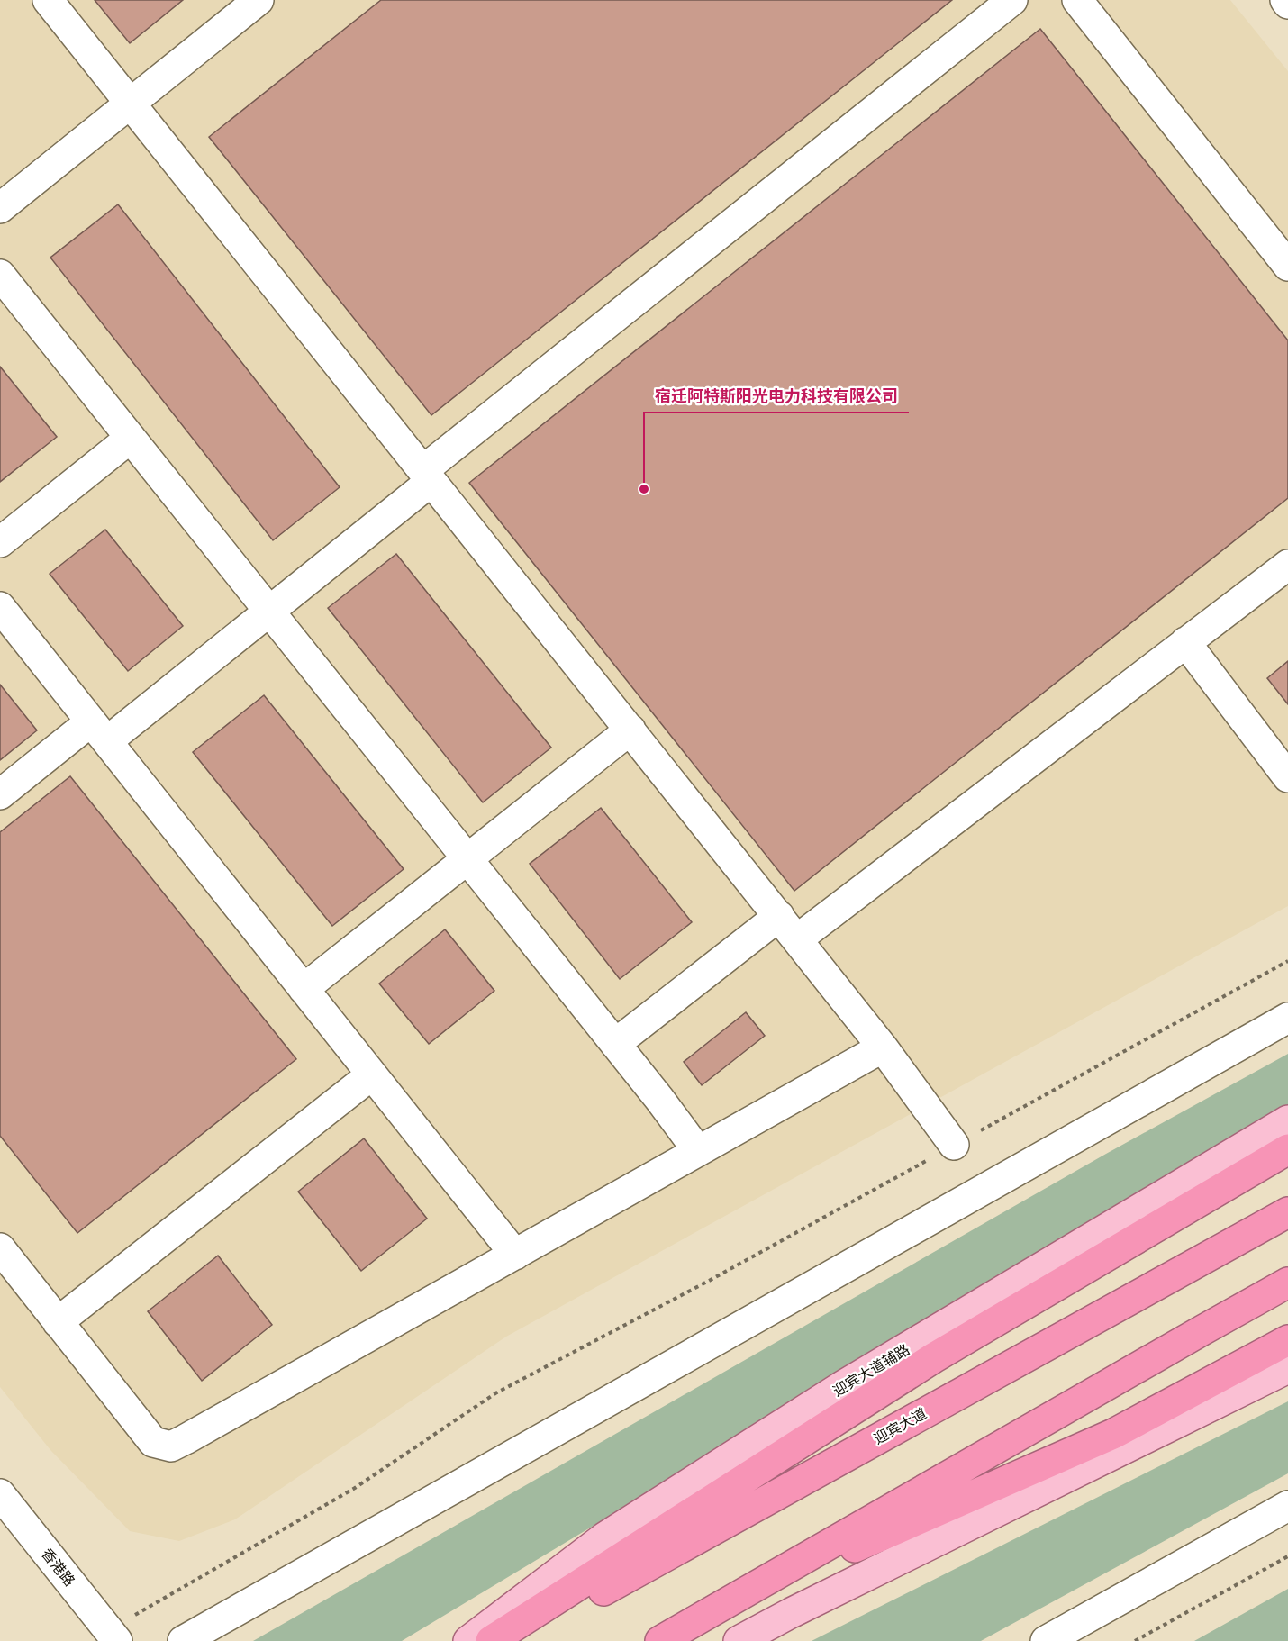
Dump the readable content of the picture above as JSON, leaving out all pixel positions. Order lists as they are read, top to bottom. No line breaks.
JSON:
{"streets":{"highway":["迎宾大道"],"main road":["迎宾大道辅路"],"street":["香港路"]},"places":["宿迁阿特斯阳光电力科技有限公司"]}
